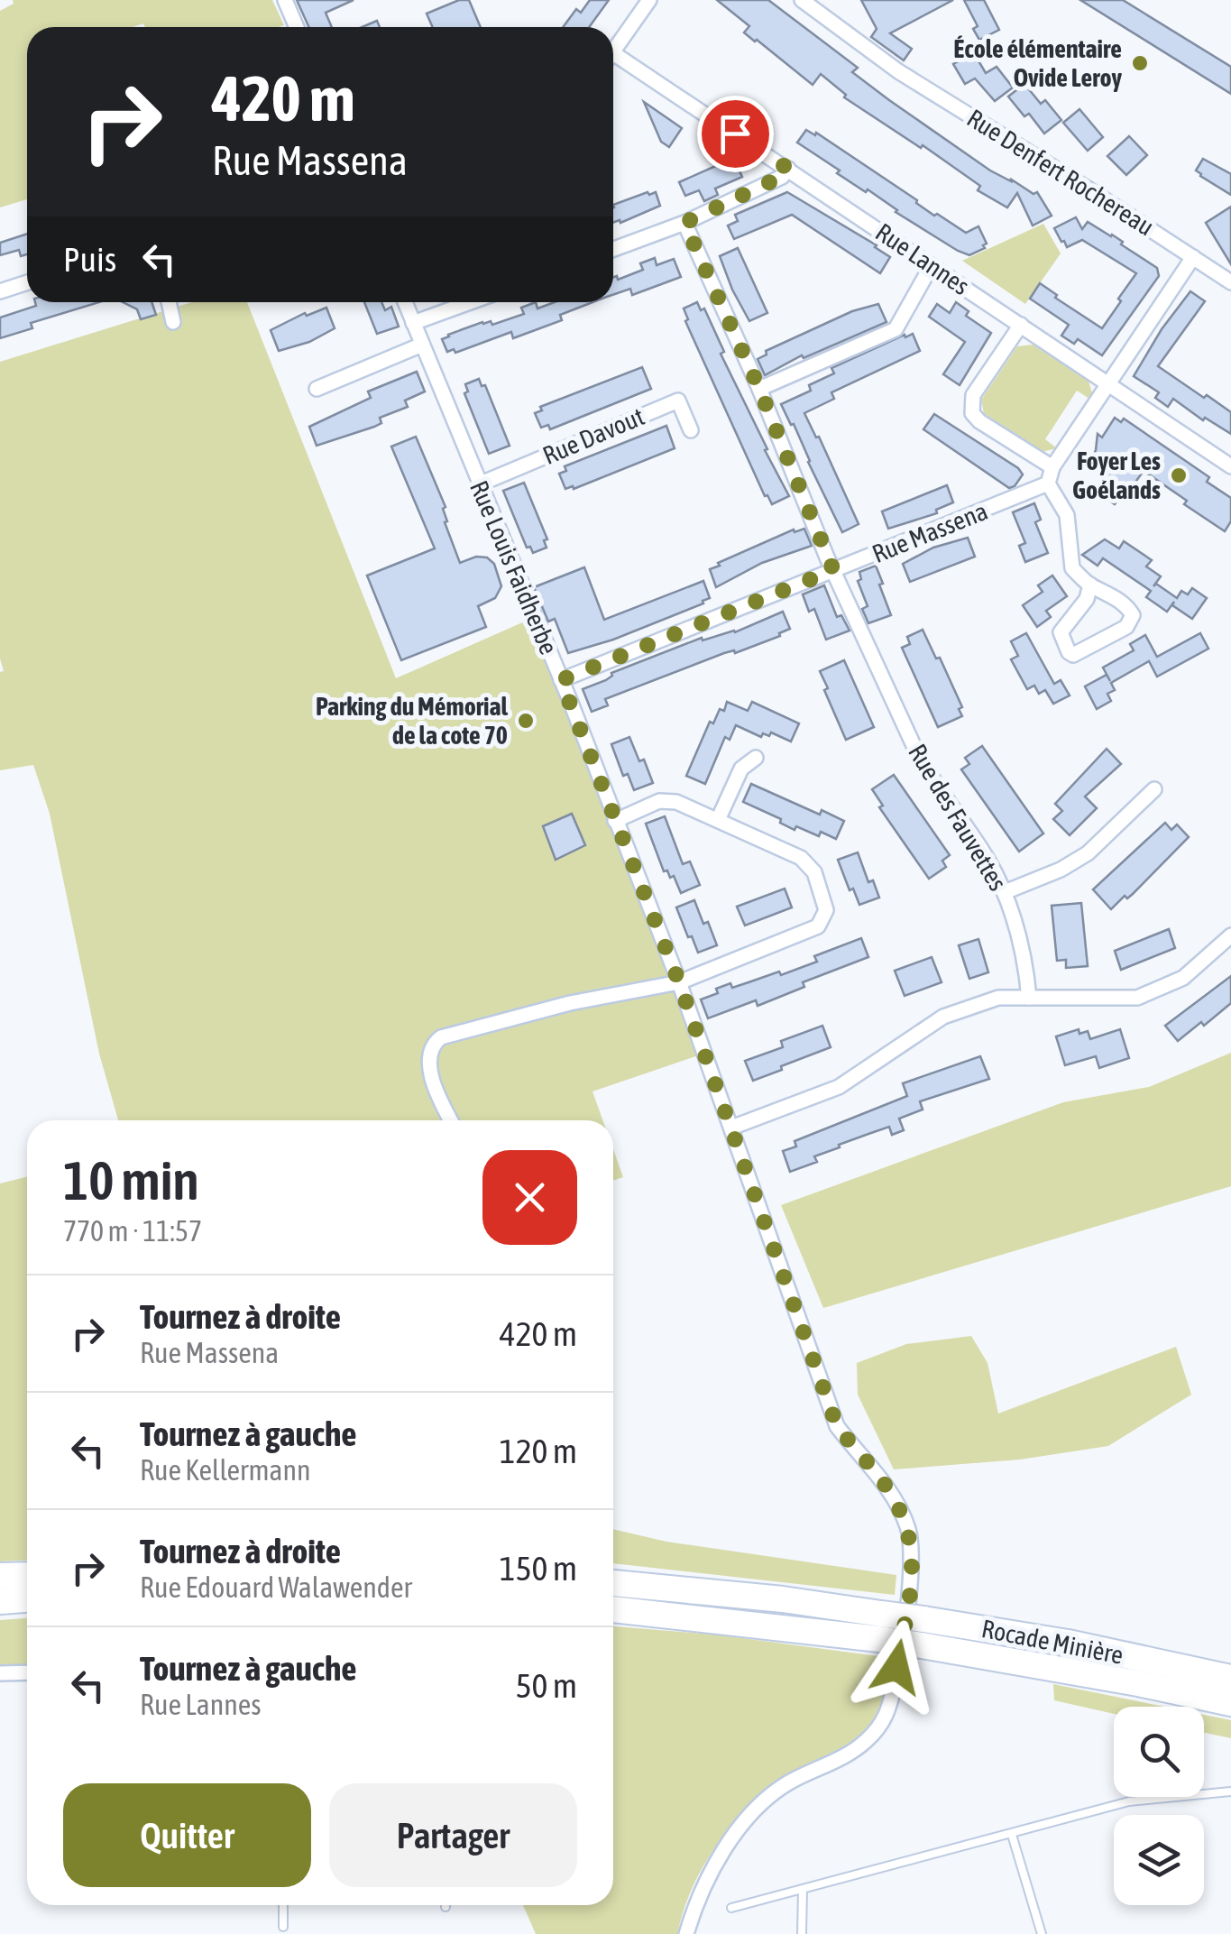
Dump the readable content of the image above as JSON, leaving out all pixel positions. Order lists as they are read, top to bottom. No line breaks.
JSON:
{"streets":{"highway":["Rocade Minière"],"street":["Rue Denfert Rochereau","Rue Lannes","Rue Davout","Rue Massena","Rue Louis Faidherbe","Rue des Fauvettes"]},"crossings":[["Rue Davout","Rue Louis Faidherbe"],["Rue Massena","Rue Louis Faidherbe"],["Rue Massena","Rue des Fauvettes"]],"places":["École élémentaire Ovide Leroy","Foyer Les Goélands","Parking du Mémorial de la cote 70"],"page":{"turn":["420 m","Rue Massena"],"then":"Puis","heading":["10 min","770 m · 11:57"],"list":[{"name":"Tournez à droite","note":"Rue Massena","value":"420 m"},{"name":"Tournez à gauche","note":"Rue Kellermann","value":"120 m"},{"name":"Tournez à droite","note":"Rue Edouard Walawender","value":"150 m"},{"name":"Tournez à gauche","note":"Rue Lannes","value":"50 m"}],"buttons":["Quitter","Partager"]}}
